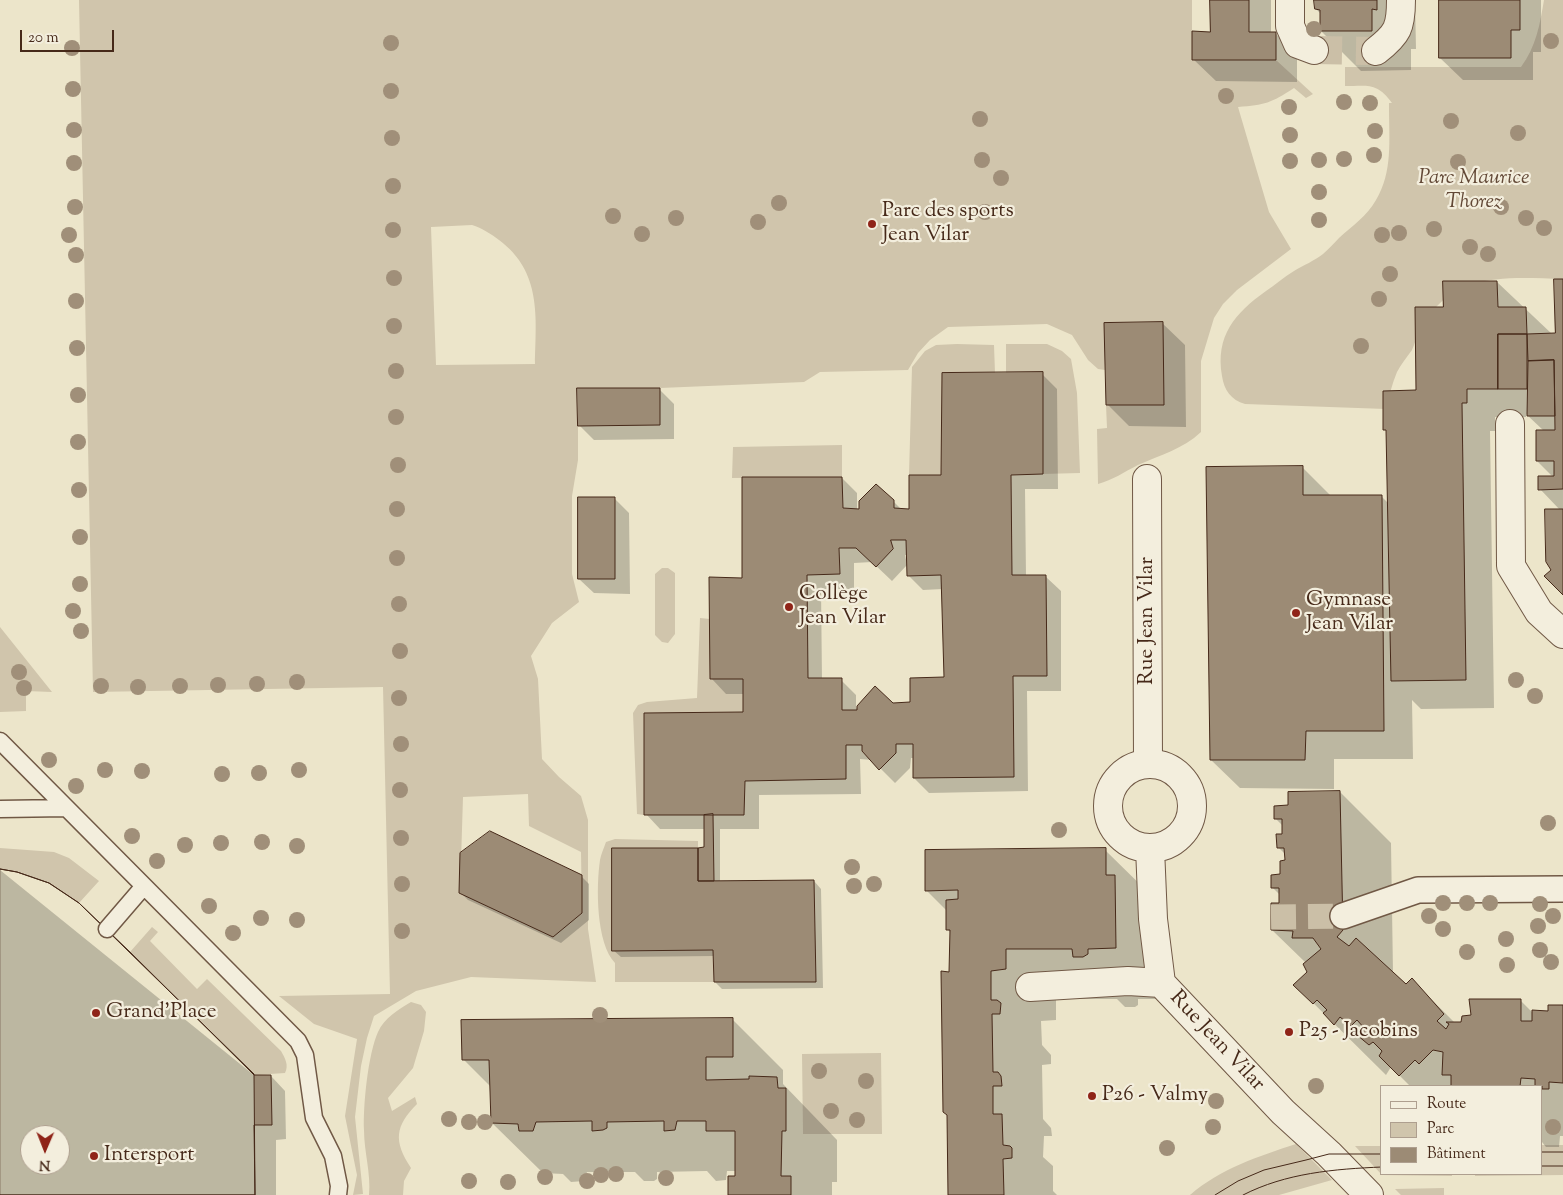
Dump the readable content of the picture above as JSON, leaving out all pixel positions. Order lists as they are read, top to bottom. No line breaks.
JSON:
{"streets":{"street":["Rue Jean Vilar"]},"parks":["Parc Maurice Thorez"],"places":["Parc des sports Jean Vilar","Collège Jean Vilar","Gymnase Jean Vilar","Grand'Place","P25 - Jacobins","P26 - Valmy","Intersport"],"legend":["Route","Parc","Bâtiment"],"scale_bar":"20 m","north":"bottom"}
